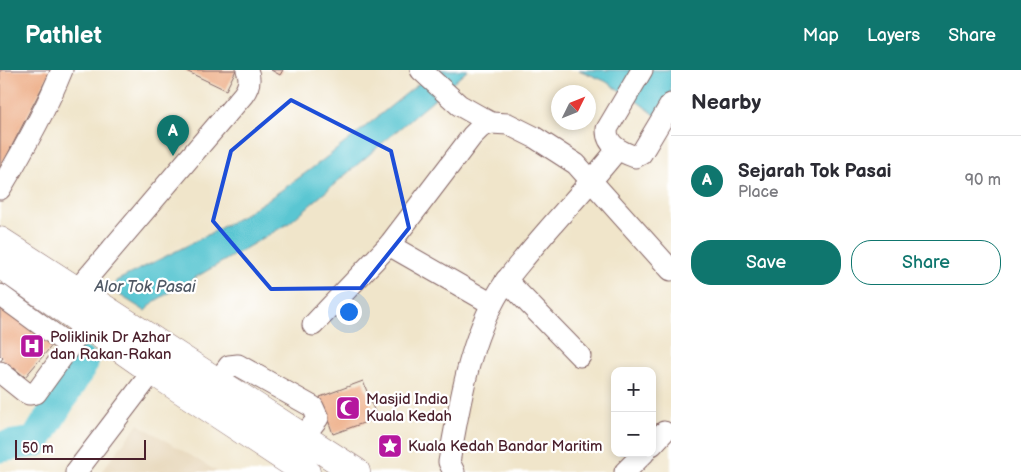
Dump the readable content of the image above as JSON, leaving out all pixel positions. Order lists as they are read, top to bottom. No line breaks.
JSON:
{"water":["Alor Tok Pasai"],"places":{"hospital":["Poliklinik Dr Azhar dan Rakan-Rakan"],"mosque":["Masjid India Kuala Kedah"],"place":["Kuala Kedah Bandar Maritim"]},"scale_bar":"50 m","north":"top right","page":{"header":"Pathlet","nav":["Map","Layers","Share"],"heading":"Nearby","pins":"A","list":[{"mark":"A","name":"Sejarah Tok Pasai","note":"Place","value":"90 m"}],"buttons":["Save","Share"],"map_buttons":["+","−"],"scale":"50 m"}}
